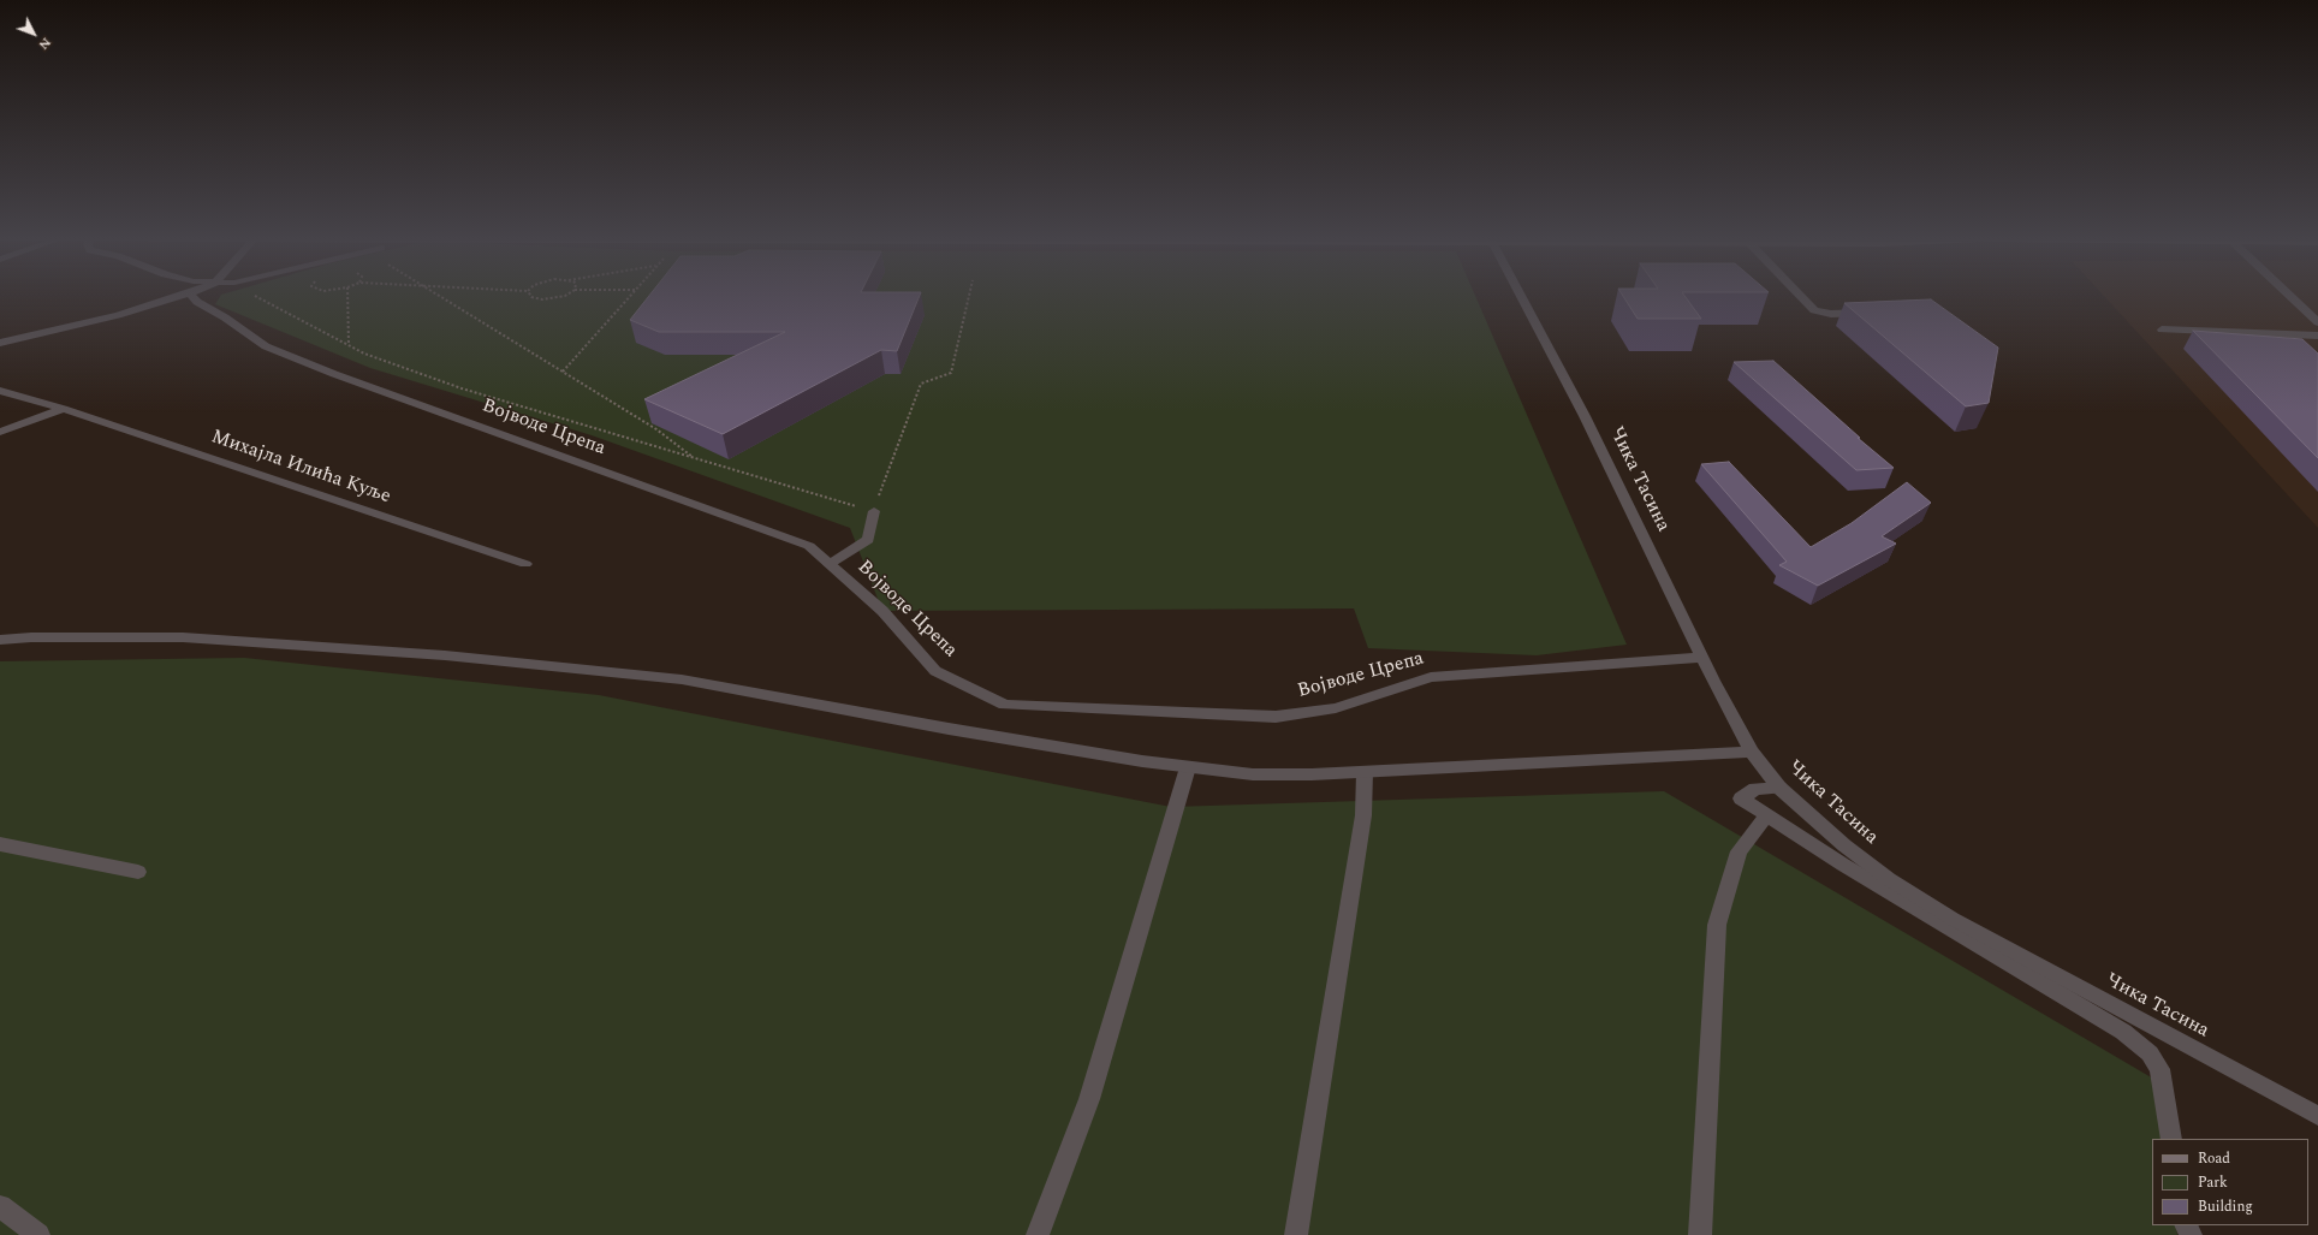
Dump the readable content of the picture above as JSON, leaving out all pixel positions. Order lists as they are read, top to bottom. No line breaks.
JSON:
{"streets":{"street":["Војводе Црепа","Михајла Илића Куље","Чика Тасина"]},"crossings":[["Војводе Црепа","Чика Тасина"]],"legend":["Road","Park","Building"],"north":"bottom right"}
